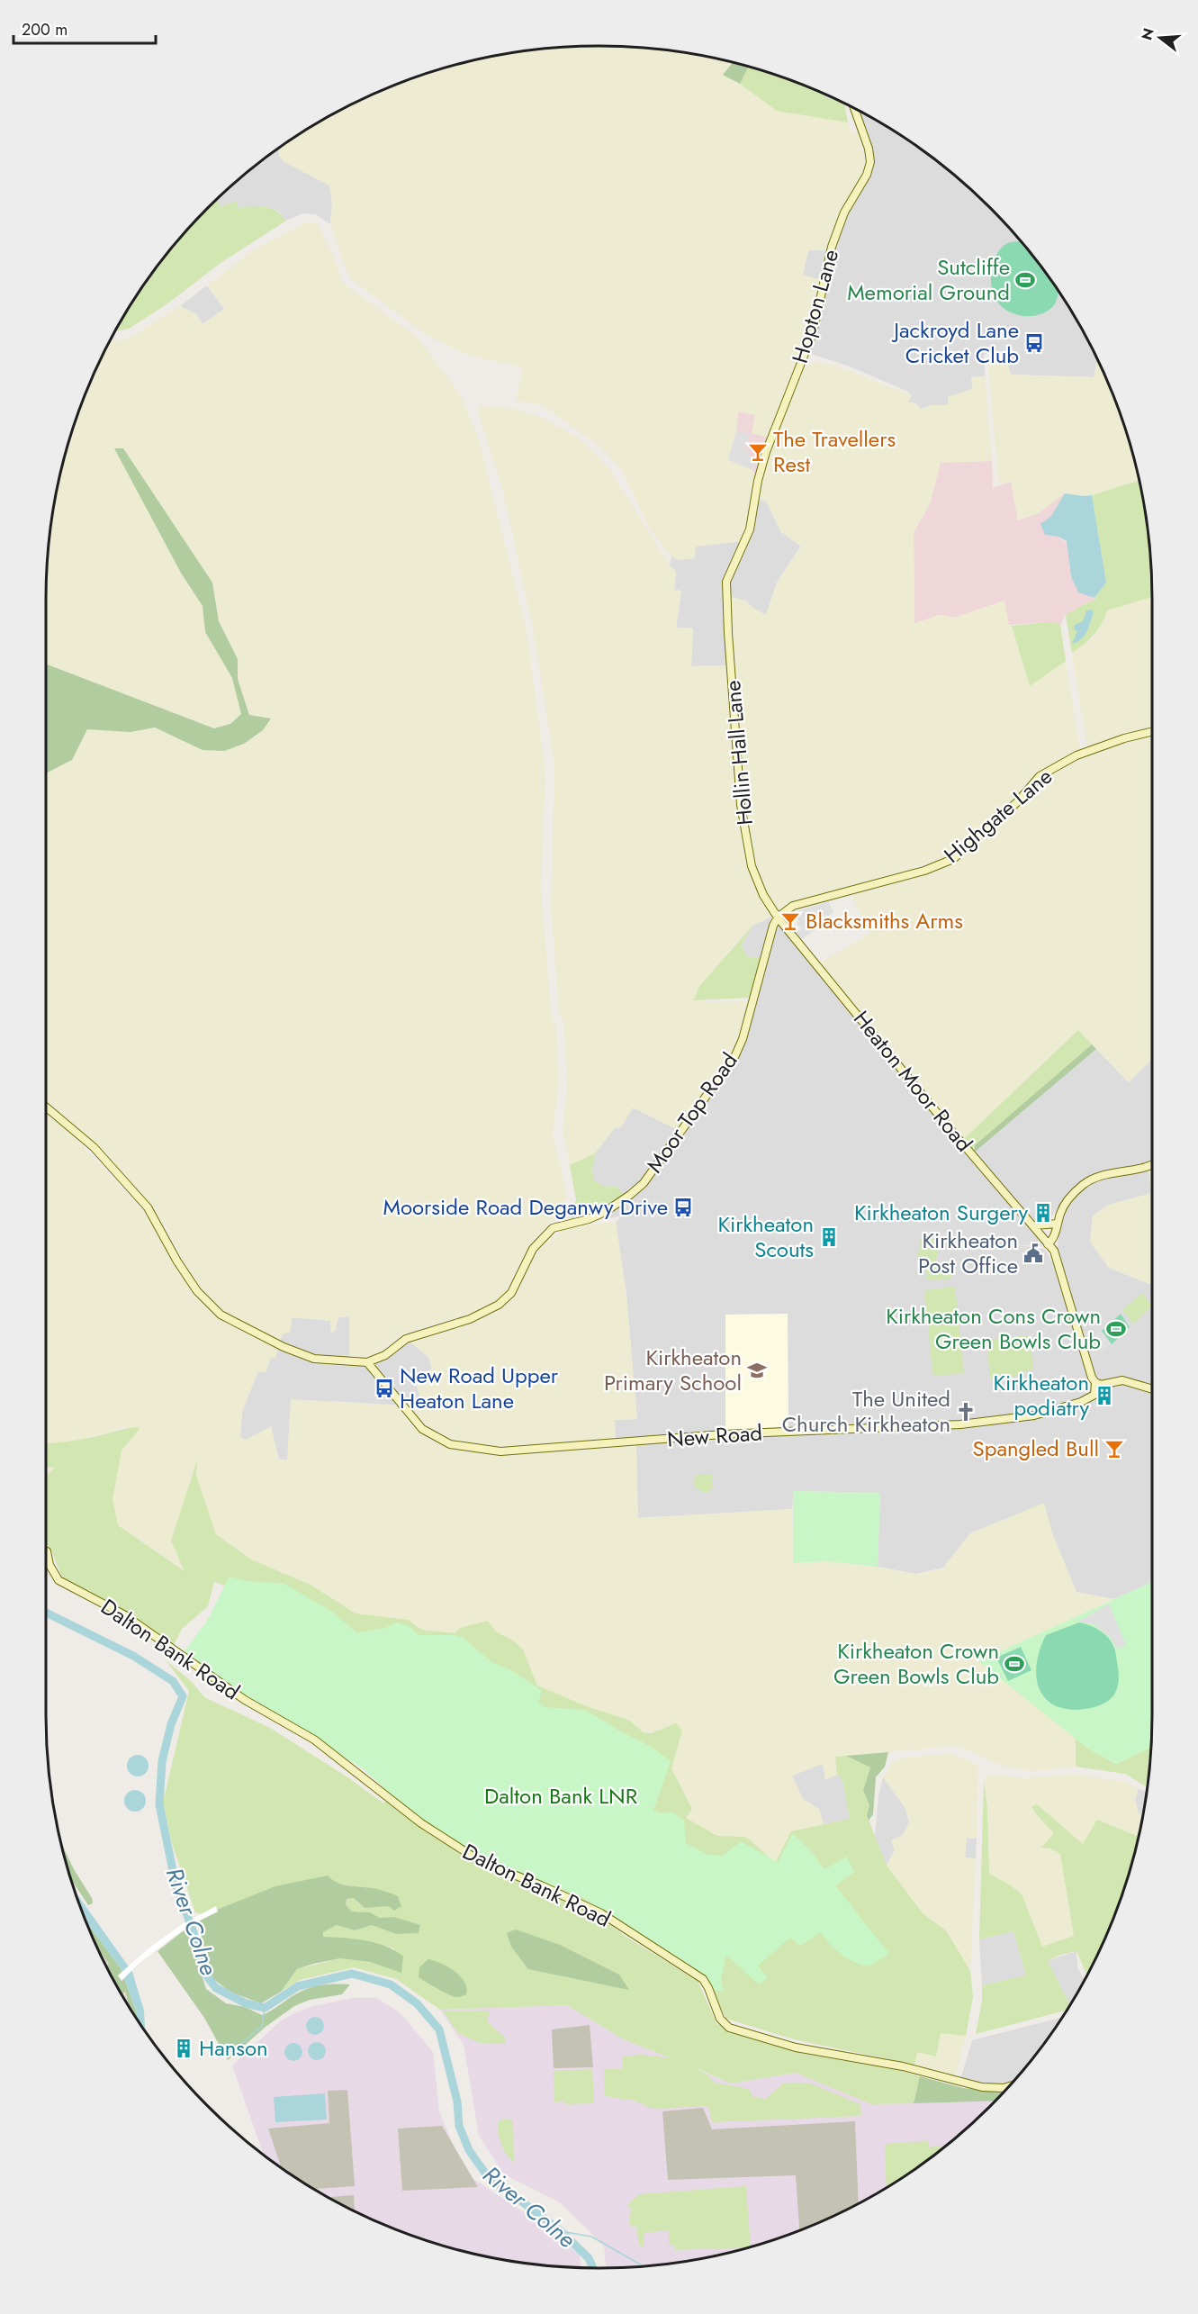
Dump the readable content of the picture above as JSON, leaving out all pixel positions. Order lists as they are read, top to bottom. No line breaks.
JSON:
{"streets":{"street":["Hopton Lane","Hollin Hall Lane","Highgate Lane","Heaton Moor Road","Moor Top Road","New Road","Dalton Bank Road"]},"crossings":[["Hopton Lane","Hollin Hall Lane"],["Hollin Hall Lane","Highgate Lane"],["Hollin Hall Lane","Heaton Moor Road"],["Hollin Hall Lane","Moor Top Road"],["Highgate Lane","Heaton Moor Road"],["Highgate Lane","Moor Top Road"],["Heaton Moor Road","Moor Top Road"],["Heaton Moor Road","New Road"],["Moor Top Road","New Road"]],"water":["River Colne"],"parks":["Dalton Bank LNR"],"places":{"sports":["Sutcliffe Memorial Ground","Kirkheaton Cons Crown Green Bowls Club","Kirkheaton Crown Green Bowls Club"],"bus stop":["Jackroyd Lane Cricket Club","Moorside Road Deganwy Drive","New Road Upper Heaton Lane"],"bar":["The Travellers Rest","Blacksmiths Arms","Spangled Bull"],"building":["Kirkheaton Surgery","Kirkheaton Scouts","Kirkheaton podiatry","Hanson"],"public building":["Kirkheaton Post Office"],"school or university":["Kirkheaton Primary School"],"church":["The United Church Kirkheaton"]},"scale_bar":"200 m","north":"left"}
